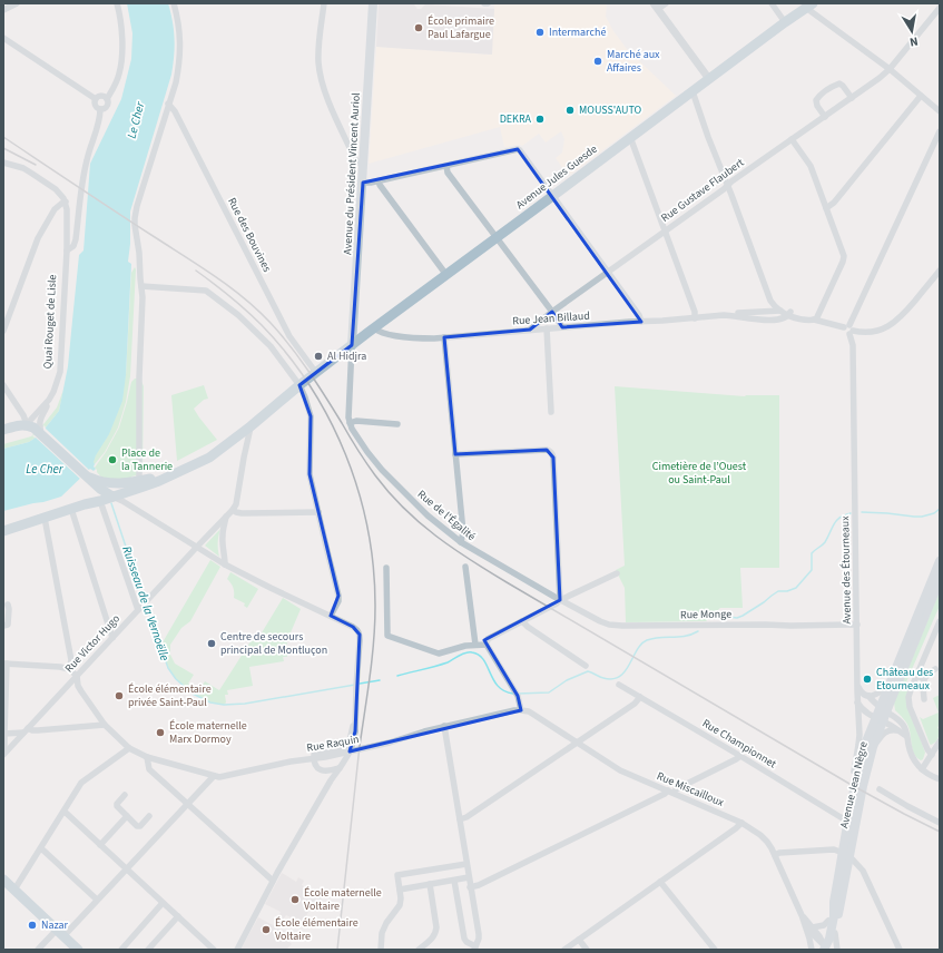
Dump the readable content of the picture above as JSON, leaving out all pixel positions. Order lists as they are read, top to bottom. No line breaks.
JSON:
{"streets":{"main road":["Avenue du Président Vincent Auriol","Avenue Jules Guesde","Avenue Jean Nègre"],"street":["Rue Gustave Flaubert","Rue des Bouvines","Rue Jean Billaud","Quai Rouget de Lisle","Rue de l'Égalité","Avenue des Étourneaux","Rue Monge","Rue Victor Hugo","Rue Raquin","Rue Championnet","Rue Miscailloux"]},"crossings":[["Avenue du Président Vincent Auriol","Avenue Jules Guesde"],["Avenue Jules Guesde","Rue des Bouvines"],["Avenue Jules Guesde","Rue Jean Billaud"],["Rue Gustave Flaubert","Rue Jean Billaud"],["Rue de l'Égalité","Rue Monge"],["Avenue des Étourneaux","Rue Monge"],["Avenue des Étourneaux","Avenue Jean Nègre"],["Rue Victor Hugo","Rue Raquin"],["Rue Raquin","Rue Miscailloux"],["Rue Championnet","Avenue Jean Nègre"]],"water":["Le Cher","Ruisseau de la Vernoëlle"],"parks":["Cimetière de l’Ouest ou Saint-Paul"],"places":["École primaire Paul Lafargue","Intermarché","Marché aux Affaires","MOUSS'AUTO","DEKRA","Al Hidjra","Place de la Tannerie","Centre de secours principal de Montluçon","Château des Etourneaux","École élémentaire privée Saint-Paul","École maternelle Marx Dormoy","École maternelle Voltaire","Nazar","École élémentaire Voltaire"],"north":"bottom"}
